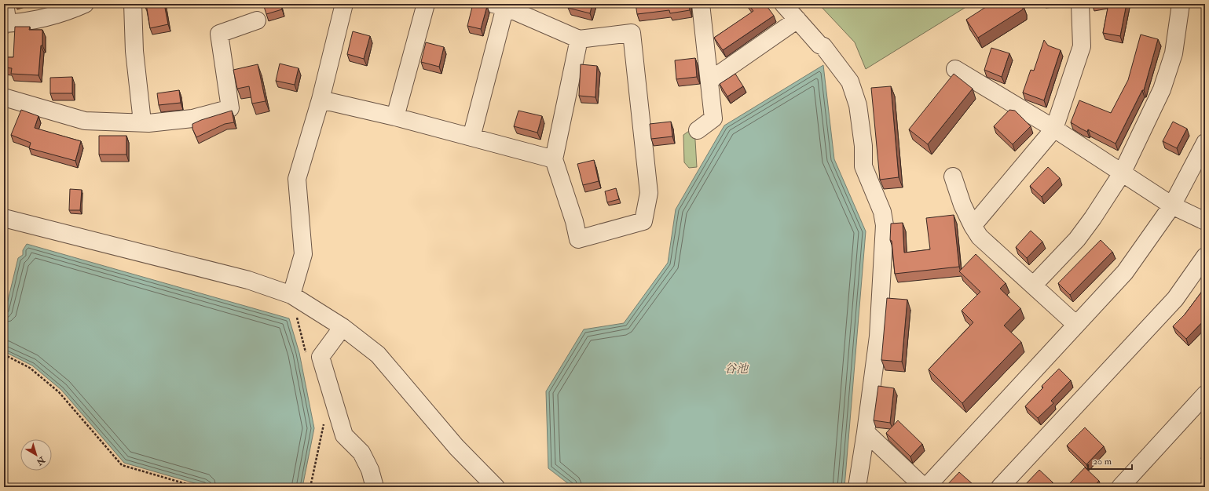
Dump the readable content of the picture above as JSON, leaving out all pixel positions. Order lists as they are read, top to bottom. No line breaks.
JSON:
{"water":["谷池"],"scale_bar":"20 m","north":"bottom right"}
